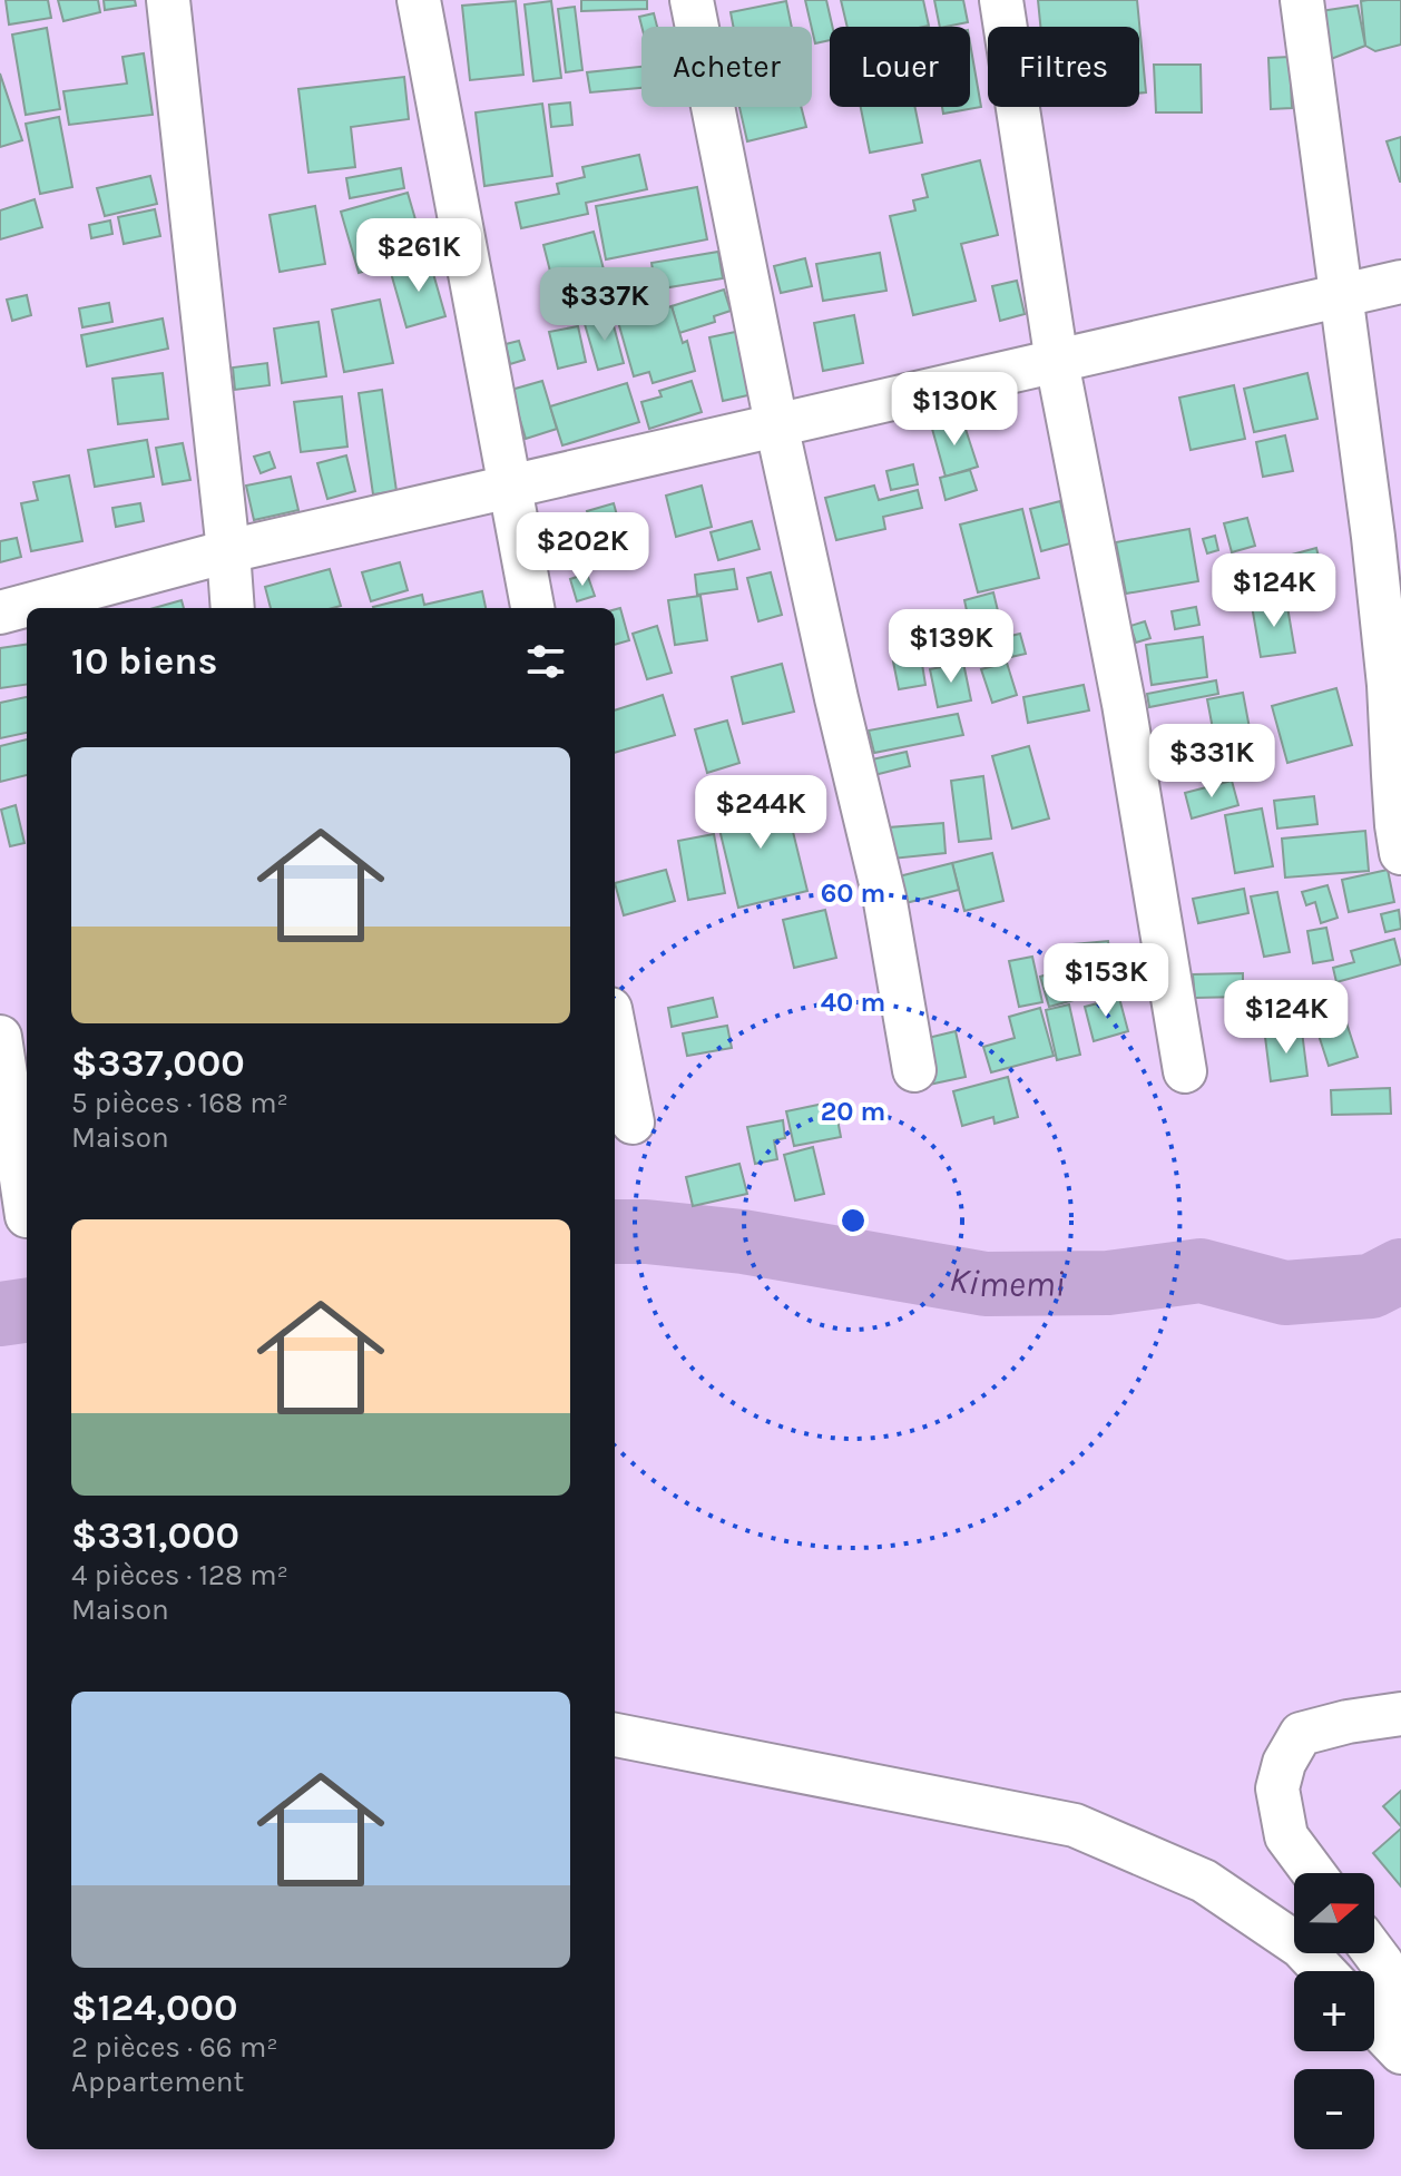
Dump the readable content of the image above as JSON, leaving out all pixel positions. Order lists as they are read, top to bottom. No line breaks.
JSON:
{"water":["Kimemi"],"north":"right","page":{"chip":["Acheter","Louer","Filtres"],"price":["$261K","$337K","$130K","$202K","$124K","$139K","$331K","$244K","$153K","$124K"],"heading":"10 biens","list":[{"name":"$337,000","note":"5 pièces · 168 m² · Maison"},{"name":"$331,000","note":"4 pièces · 128 m² · Maison"},{"name":"$124,000","note":"2 pièces · 66 m² · Appartement"}],"map_buttons":["+","−"]},"rings":["60 m","40 m","20 m"]}
